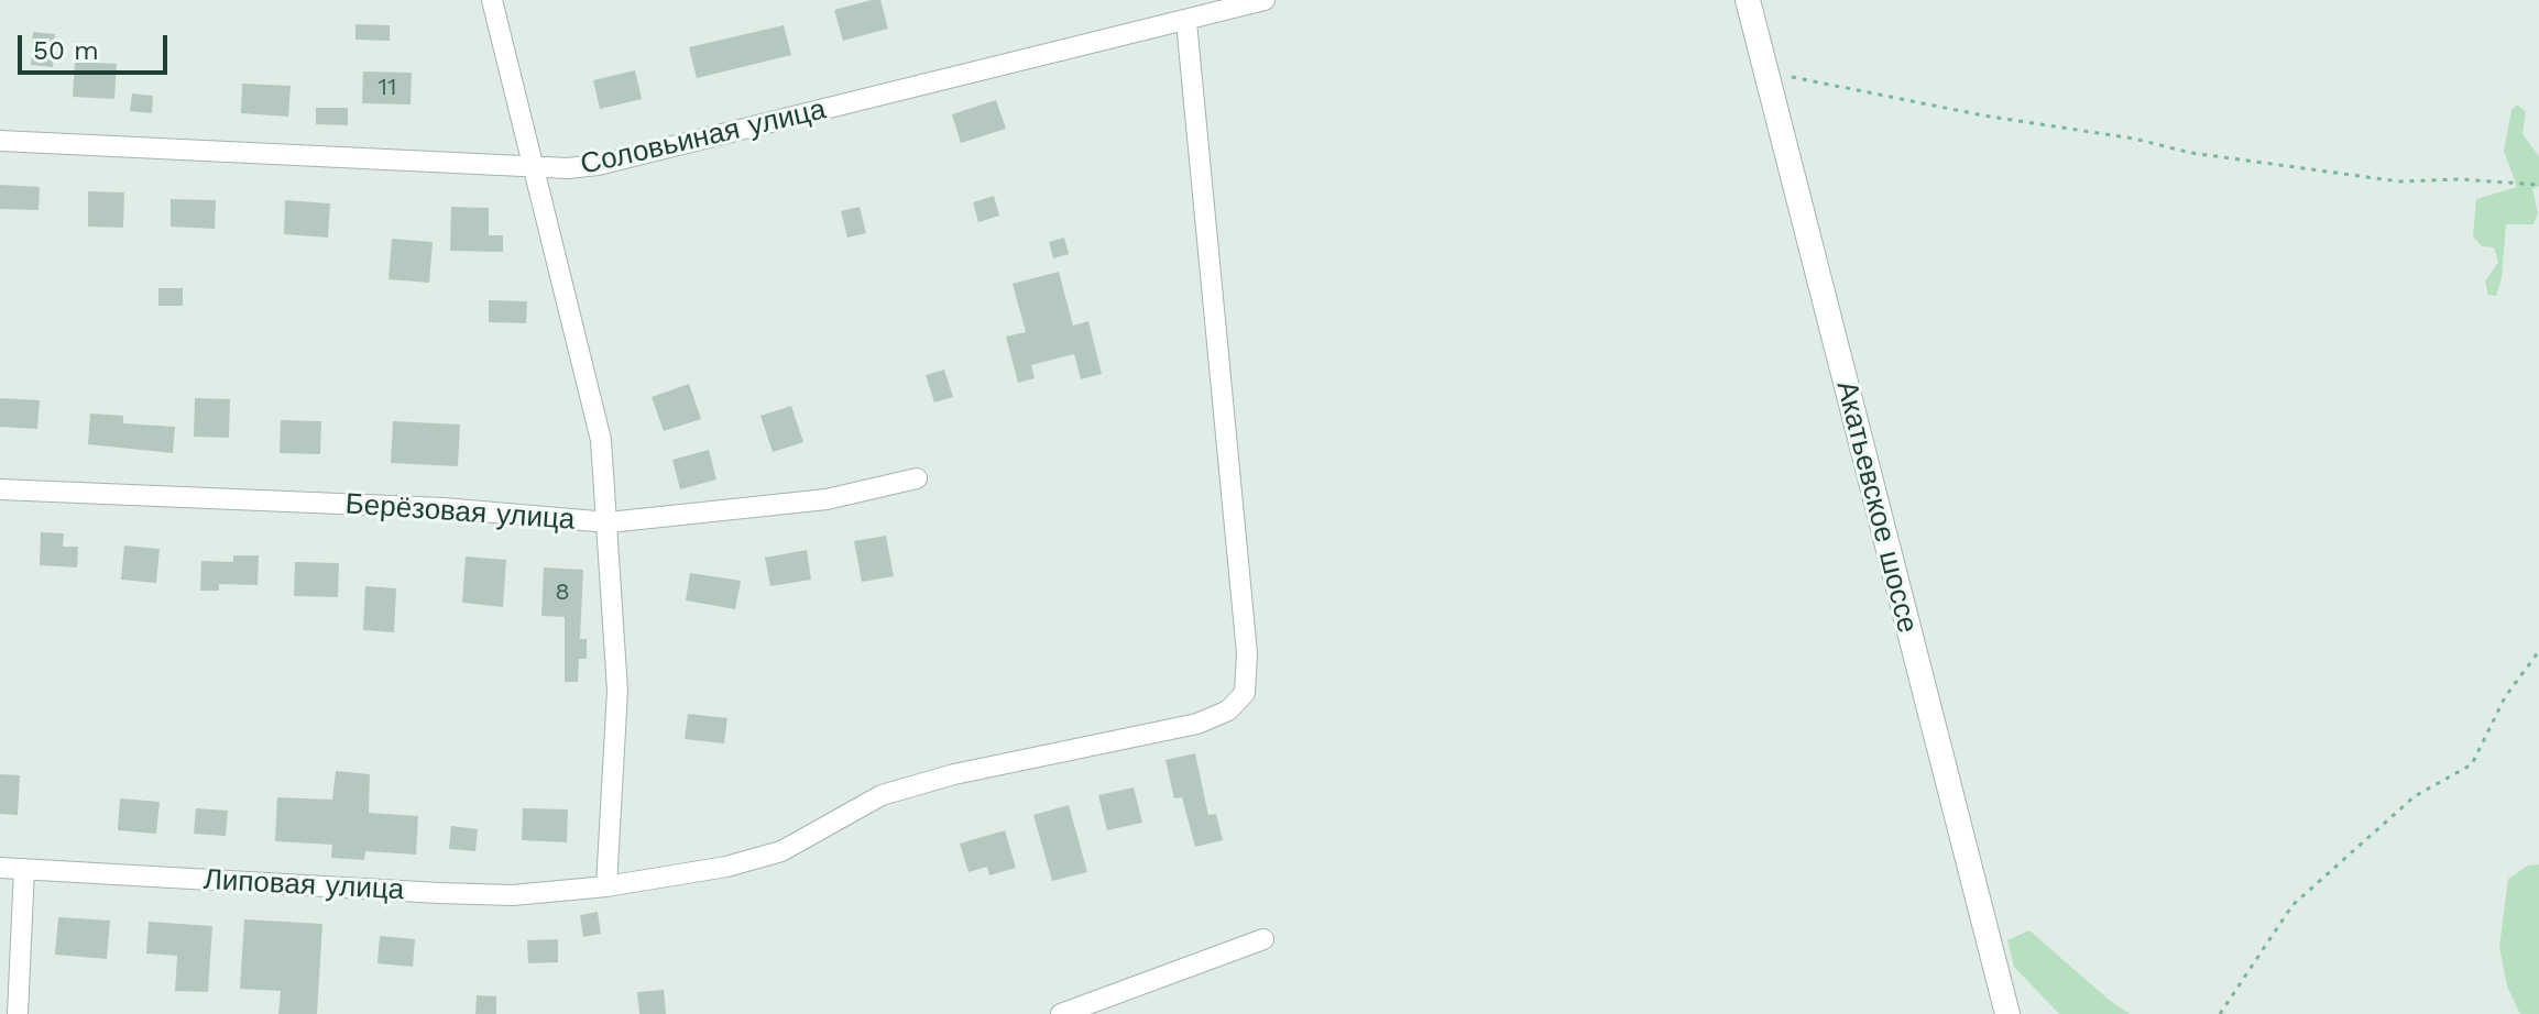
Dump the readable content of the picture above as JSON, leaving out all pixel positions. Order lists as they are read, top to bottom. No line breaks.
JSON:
{"streets":{"street":["Соловьиная улица","Акатьевское шоссе","Берёзовая улица","Липовая улица"]},"crossings":[["Соловьиная улица","Липовая улица"]],"house_numbers":["11","8"],"scale_bar":"50 m"}
